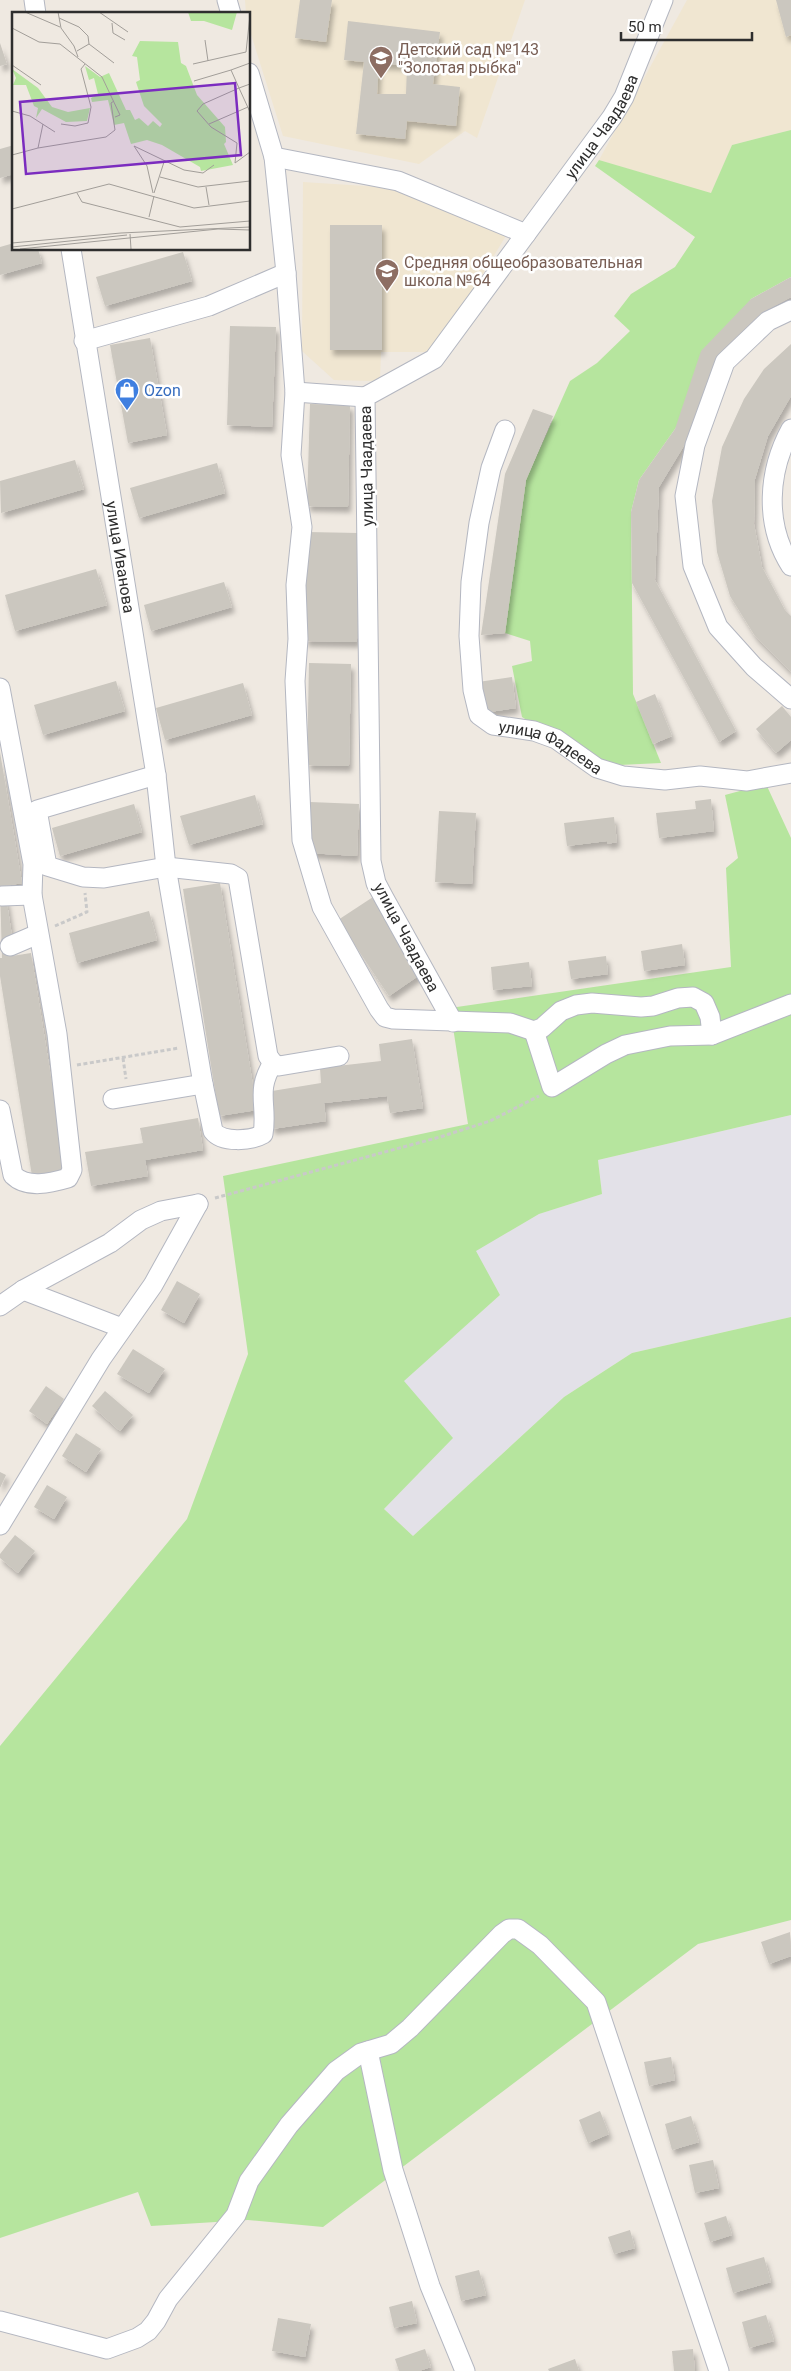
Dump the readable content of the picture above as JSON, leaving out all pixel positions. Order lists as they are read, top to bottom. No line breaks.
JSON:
{"streets":{"street":["улица Чаадаева","улица Иванова","улица Фадеева"]},"places":{"school or university":["Детский сад №143 \"Золотая рыбка\"","Средняя общеобразовательная школа №64"],"shop":["Ozon"]},"scale_bar":"50 m"}
